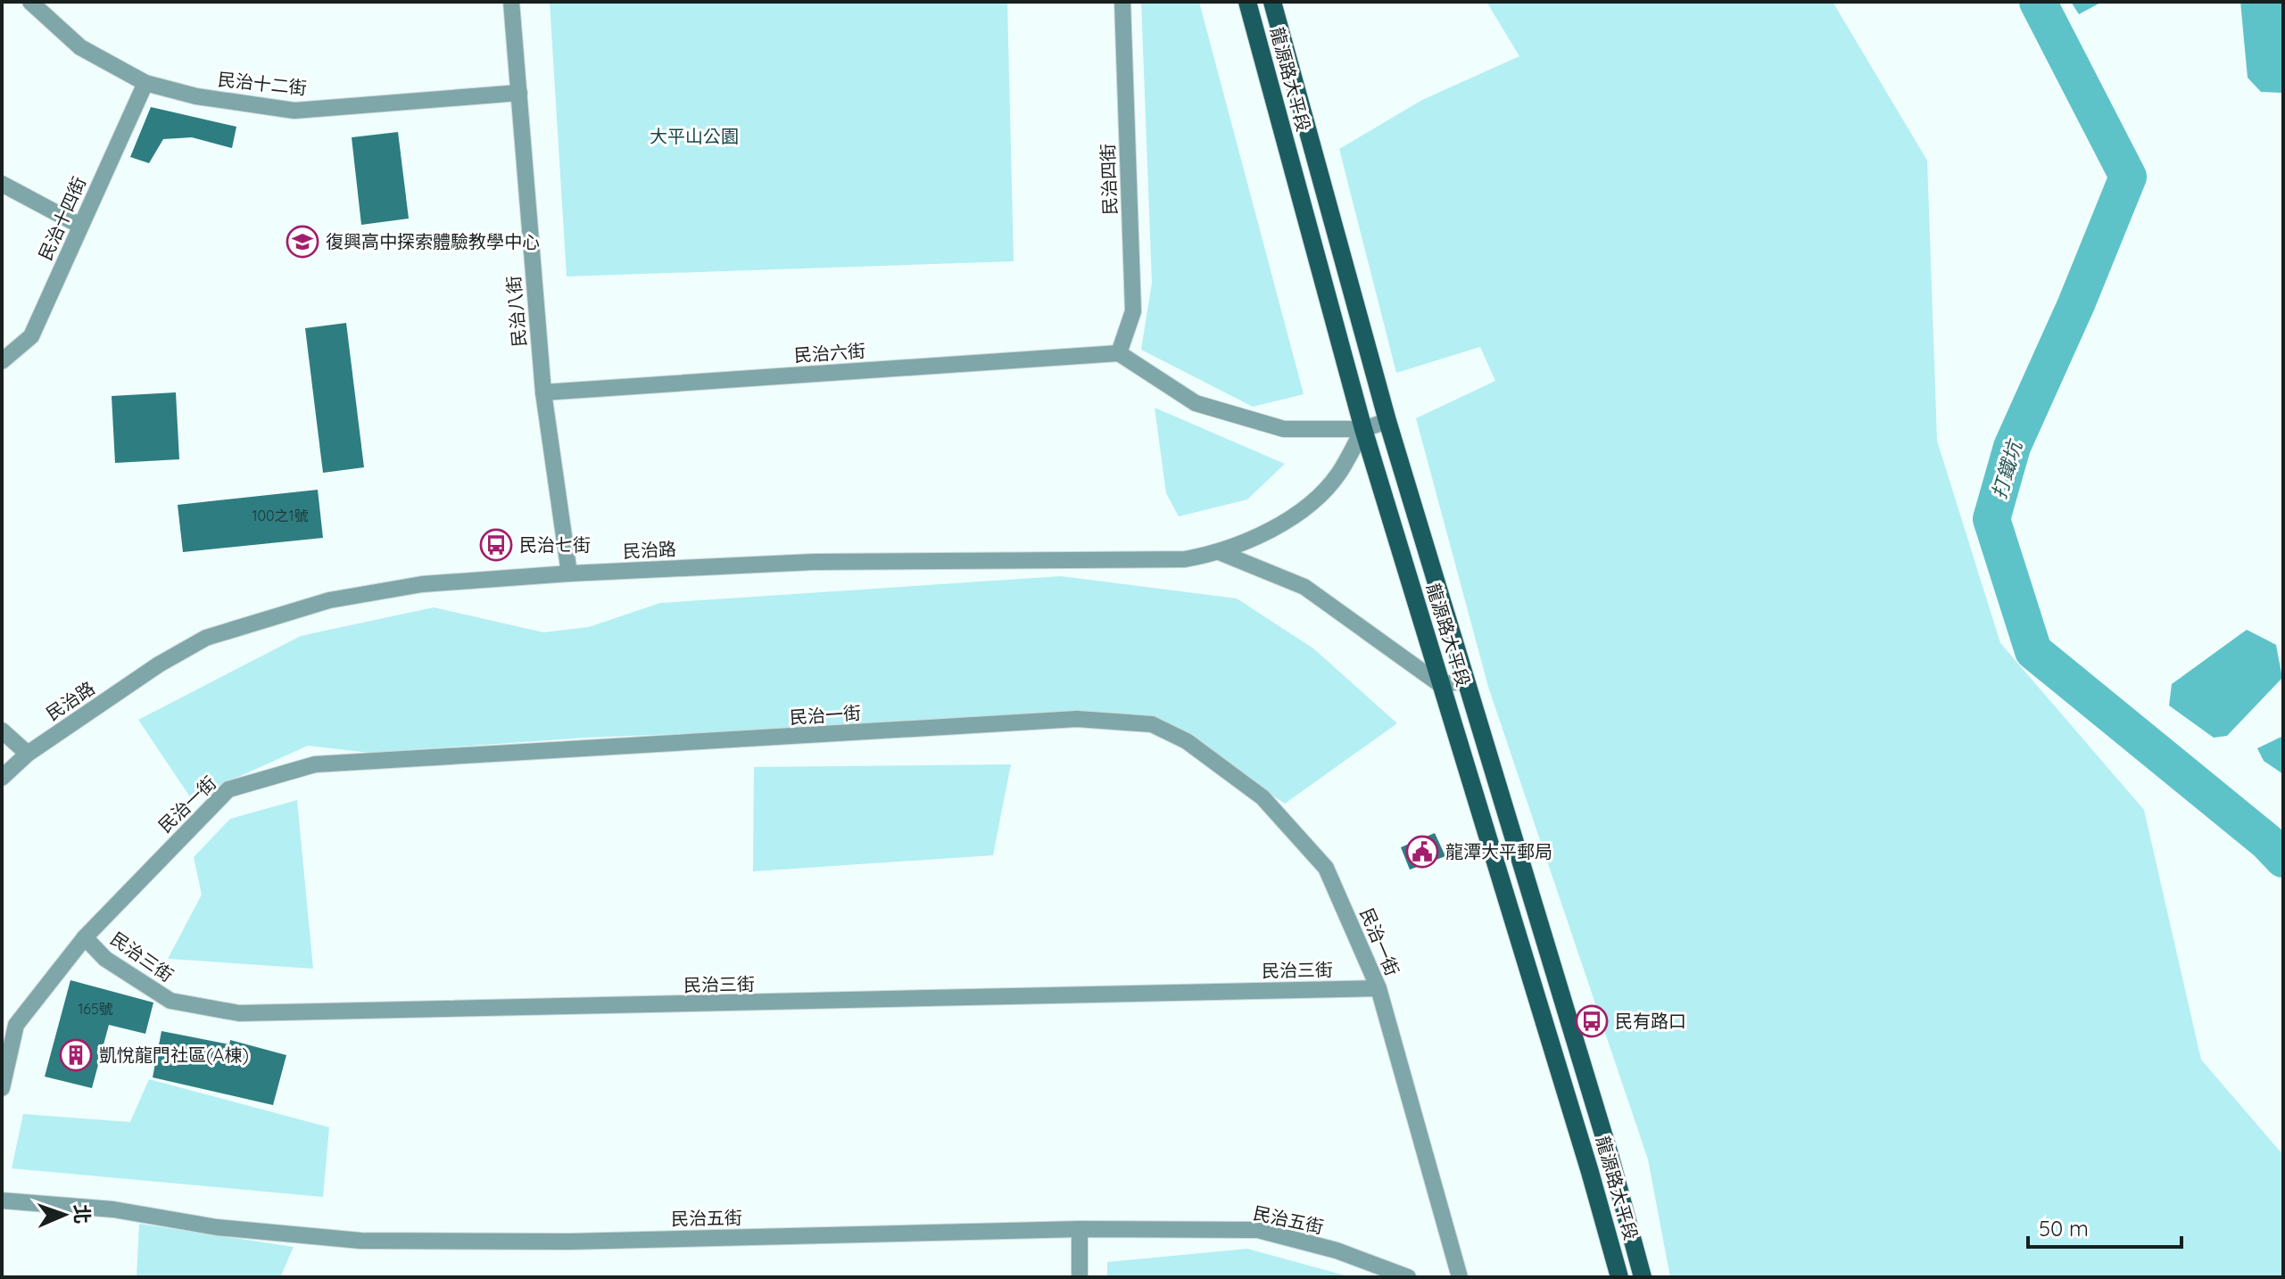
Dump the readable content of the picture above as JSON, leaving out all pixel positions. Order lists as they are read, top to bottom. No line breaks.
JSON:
{"streets":{"main road":["龍源路大平段"],"street":["民治十二街","民治四街","民治十四街","民治八街","民治六街","民治路","民治一街","民治三街","民治五街"]},"crossings":[["民治十二街","民治十四街"],["民治十二街","民治八街"],["民治四街","民治六街"],["民治八街","民治六街"],["民治八街","民治路"],["民治一街","民治三街"]],"water":["打鐵坑"],"parks":["大平山公園"],"places":{"school or university":["復興高中探索體驗教學中心"],"bus stop":["民治七街","民有路口"],"public building":["龍潭大平郵局"],"building":["凱悅龍門社區(A棟)"]},"house_numbers":["100之1號","165號"],"scale_bar":"50 m","north":"right"}
